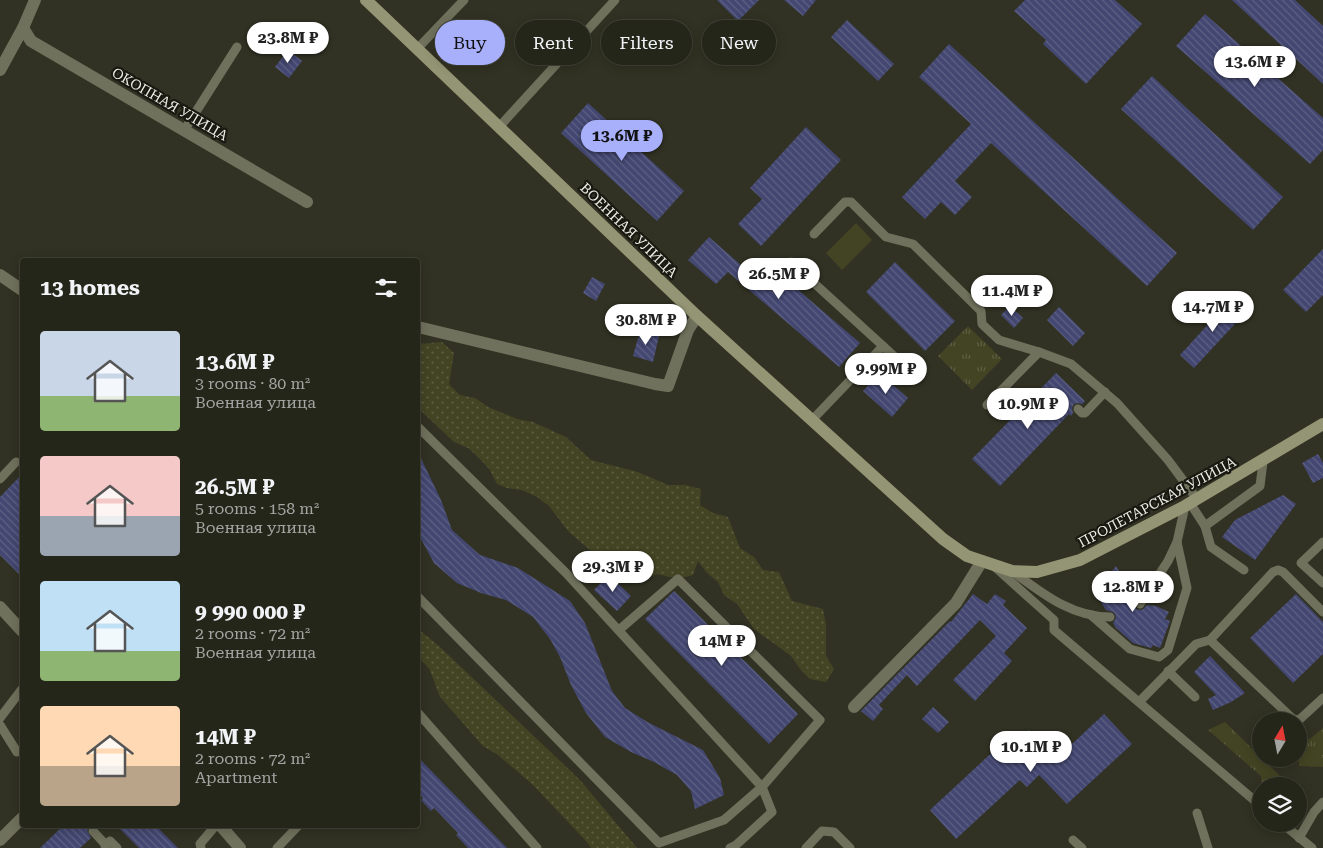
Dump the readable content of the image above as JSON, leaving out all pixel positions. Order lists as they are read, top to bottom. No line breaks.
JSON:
{"streets":{"main road":["ВОЕННАЯ УЛИЦА","ПРОЛЕТАРСКАЯ УЛИЦА"],"street":["ОКОПНАЯ УЛИЦА"]},"crossings":[["ВОЕННАЯ УЛИЦА","ПРОЛЕТАРСКАЯ УЛИЦА"]],"north":"top","page":{"chip":["Buy","Rent","Filters","New"],"price":["23.8M ₽","13.6M ₽","13.6M ₽","26.5M ₽","11.4M ₽","14.7M ₽","30.8M ₽","9.99M ₽","10.9M ₽","29.3M ₽","12.8M ₽","14M ₽","10.1M ₽"],"heading":"13 homes","list":[{"name":"13.6M ₽","note":"3 rooms · 80 m² · Военная улица"},{"name":"26.5M ₽","note":"5 rooms · 158 m² · Военная улица"},{"name":"9 990 000 ₽","note":"2 rooms · 72 m² · Военная улица"},{"name":"14M ₽","note":"2 rooms · 72 m² · Apartment"}]}}
